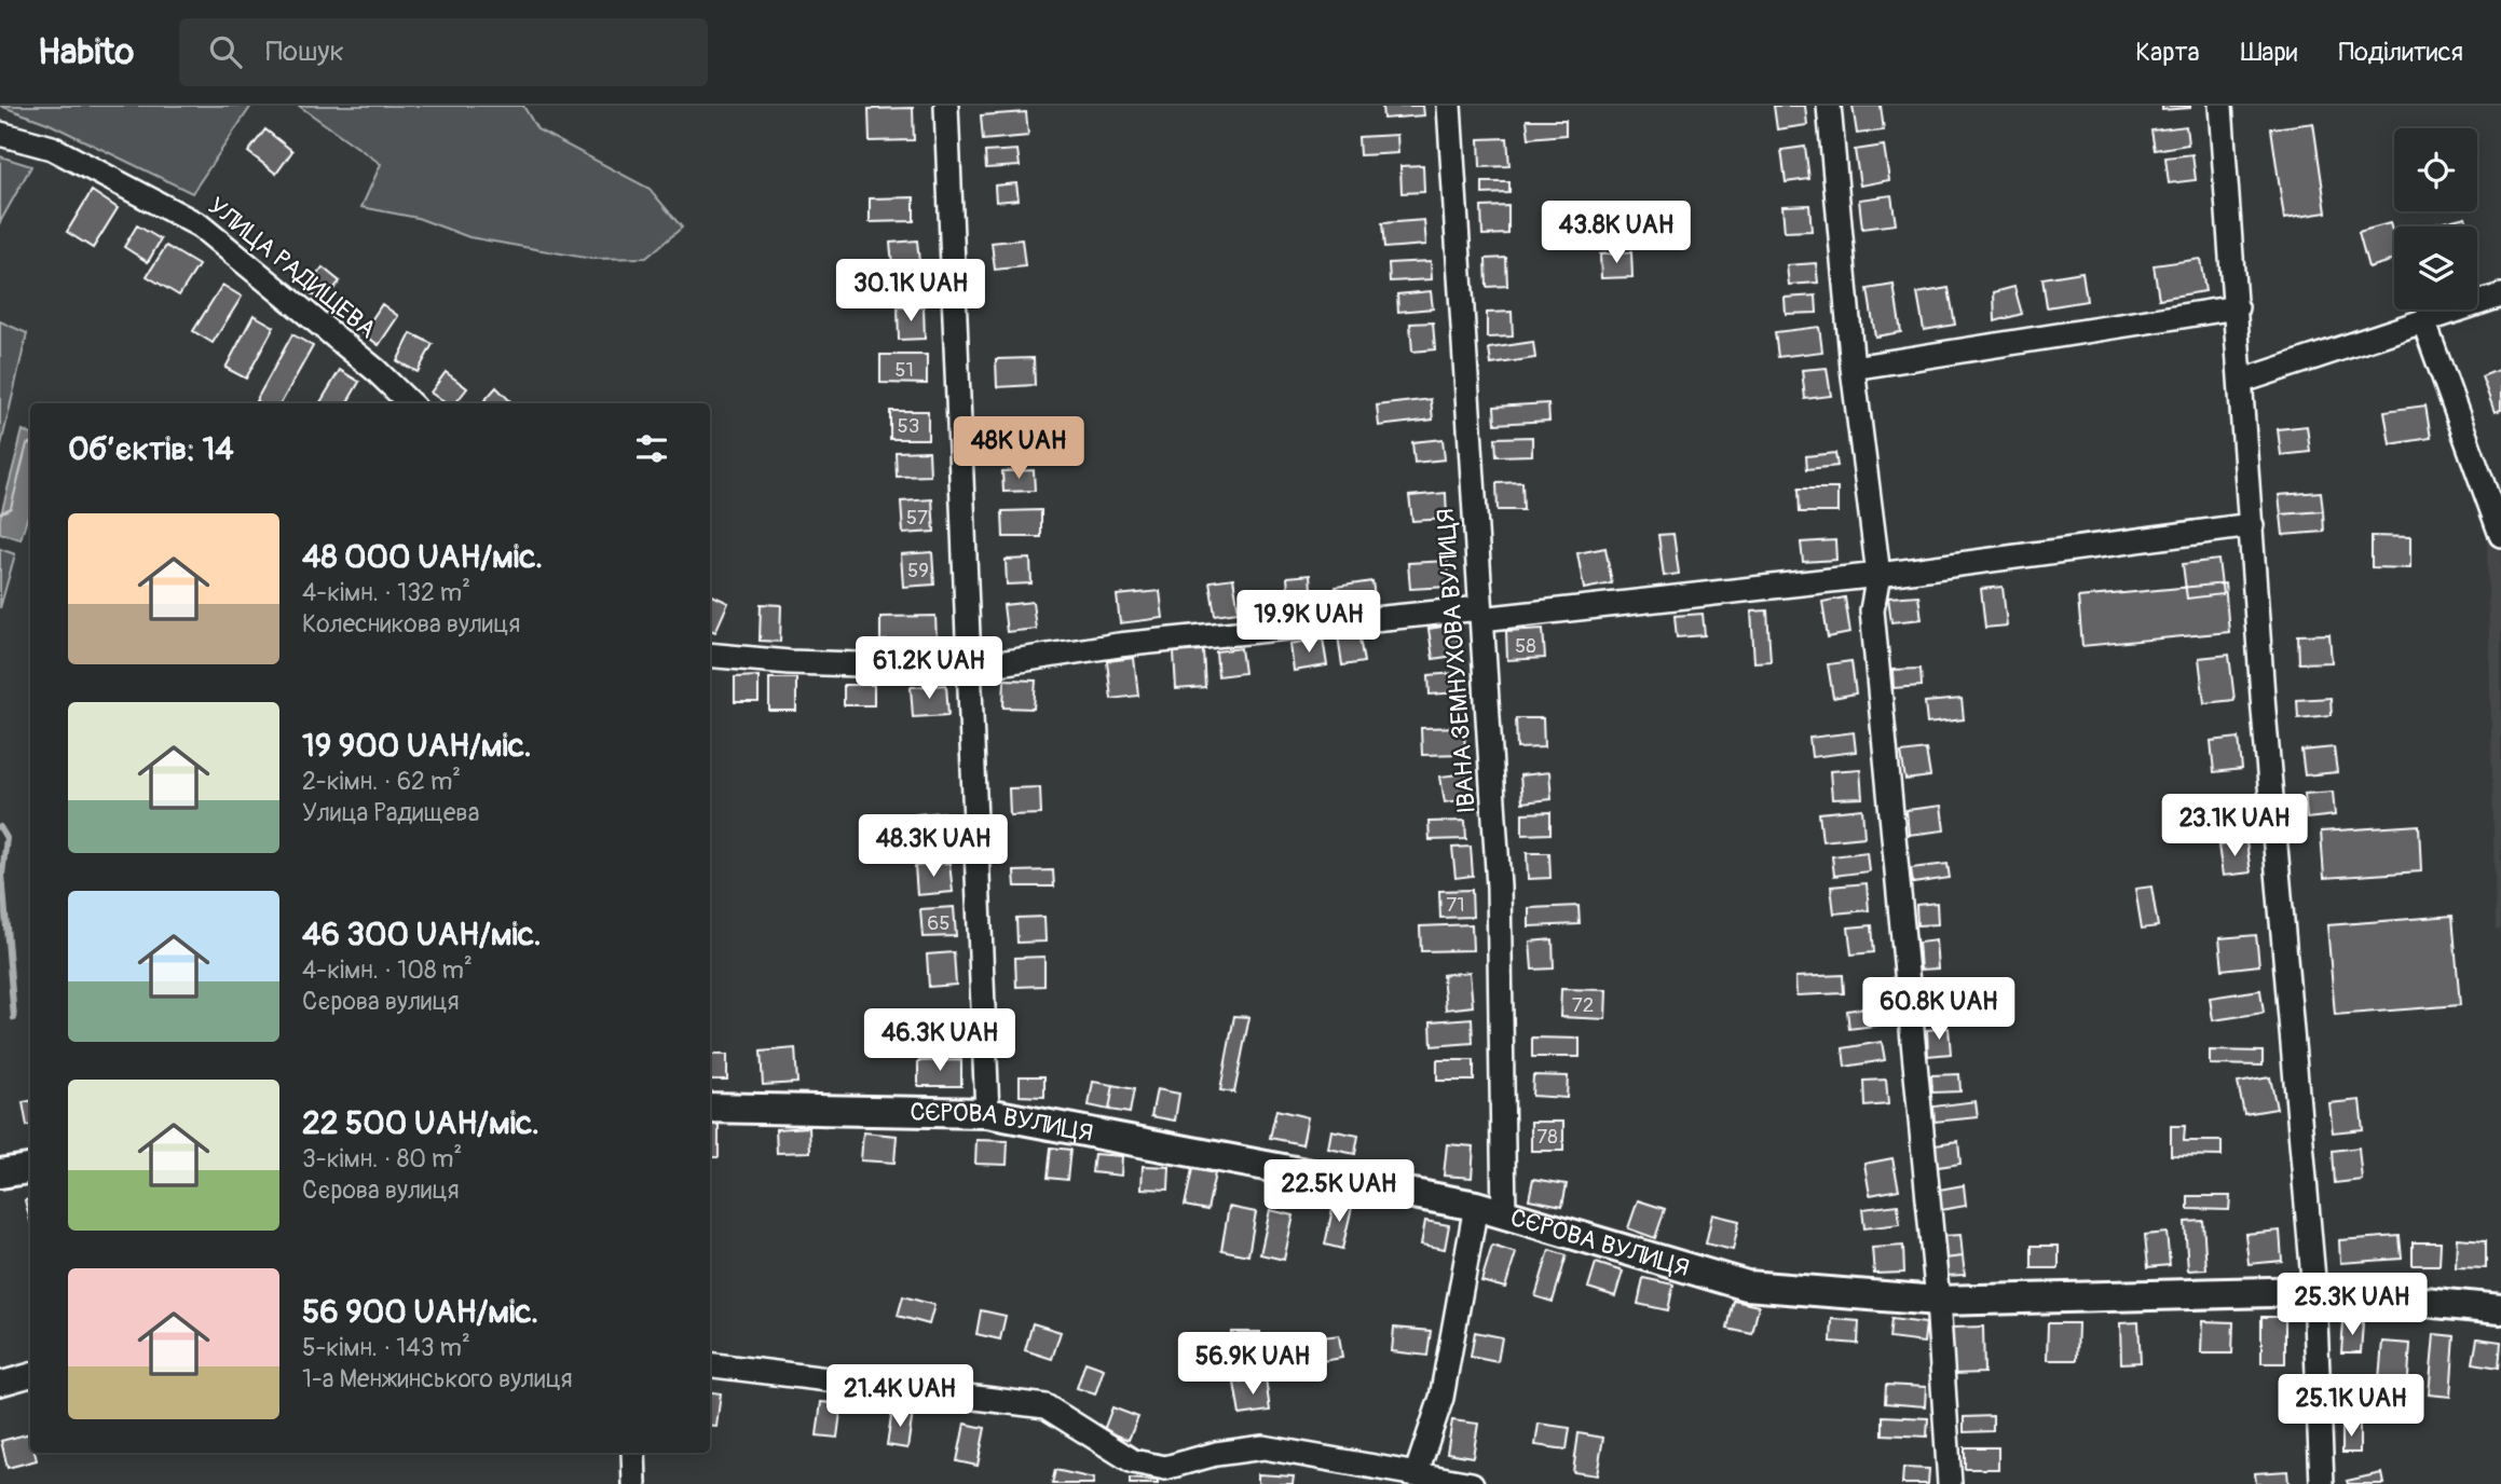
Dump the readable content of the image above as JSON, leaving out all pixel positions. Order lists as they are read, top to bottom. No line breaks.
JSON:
{"streets":{"street":["УЛИЦА РАДИЩЕВА","ІВАНА ЗЕМНУХОВА ВУЛИЦЯ","СЄРОВА ВУЛИЦЯ"]},"crossings":[["ІВАНА ЗЕМНУХОВА ВУЛИЦЯ","СЄРОВА ВУЛИЦЯ"]],"house_numbers":["51","53","57","59","58","71","65","72","78"],"page":{"header":"Habito","search":"Пошук","nav":["Карта","Шари","Поділитися"],"price":["43.8K UAH","30.1K UAH","48K UAH","19.9K UAH","61.2K UAH","23.1K UAH","48.3K UAH","60.8K UAH","46.3K UAH","22.5K UAH","25.3K UAH","56.9K UAH","21.4K UAH","25.1K UAH"],"heading":"Об’єктів: 14","list":[{"name":"48 000 UAH/міс.","note":"4-кімн. · 132 m² · Колесникова вулиця"},{"name":"19 900 UAH/міс.","note":"2-кімн. · 62 m² · Улица Радищева"},{"name":"46 300 UAH/міс.","note":"4-кімн. · 108 m² · Сєрова вулиця"},{"name":"22 500 UAH/міс.","note":"3-кімн. · 80 m² · Сєрова вулиця"},{"name":"56 900 UAH/міс.","note":"5-кімн. · 143 m² · 1-а Менжинського вулиця"}]}}
